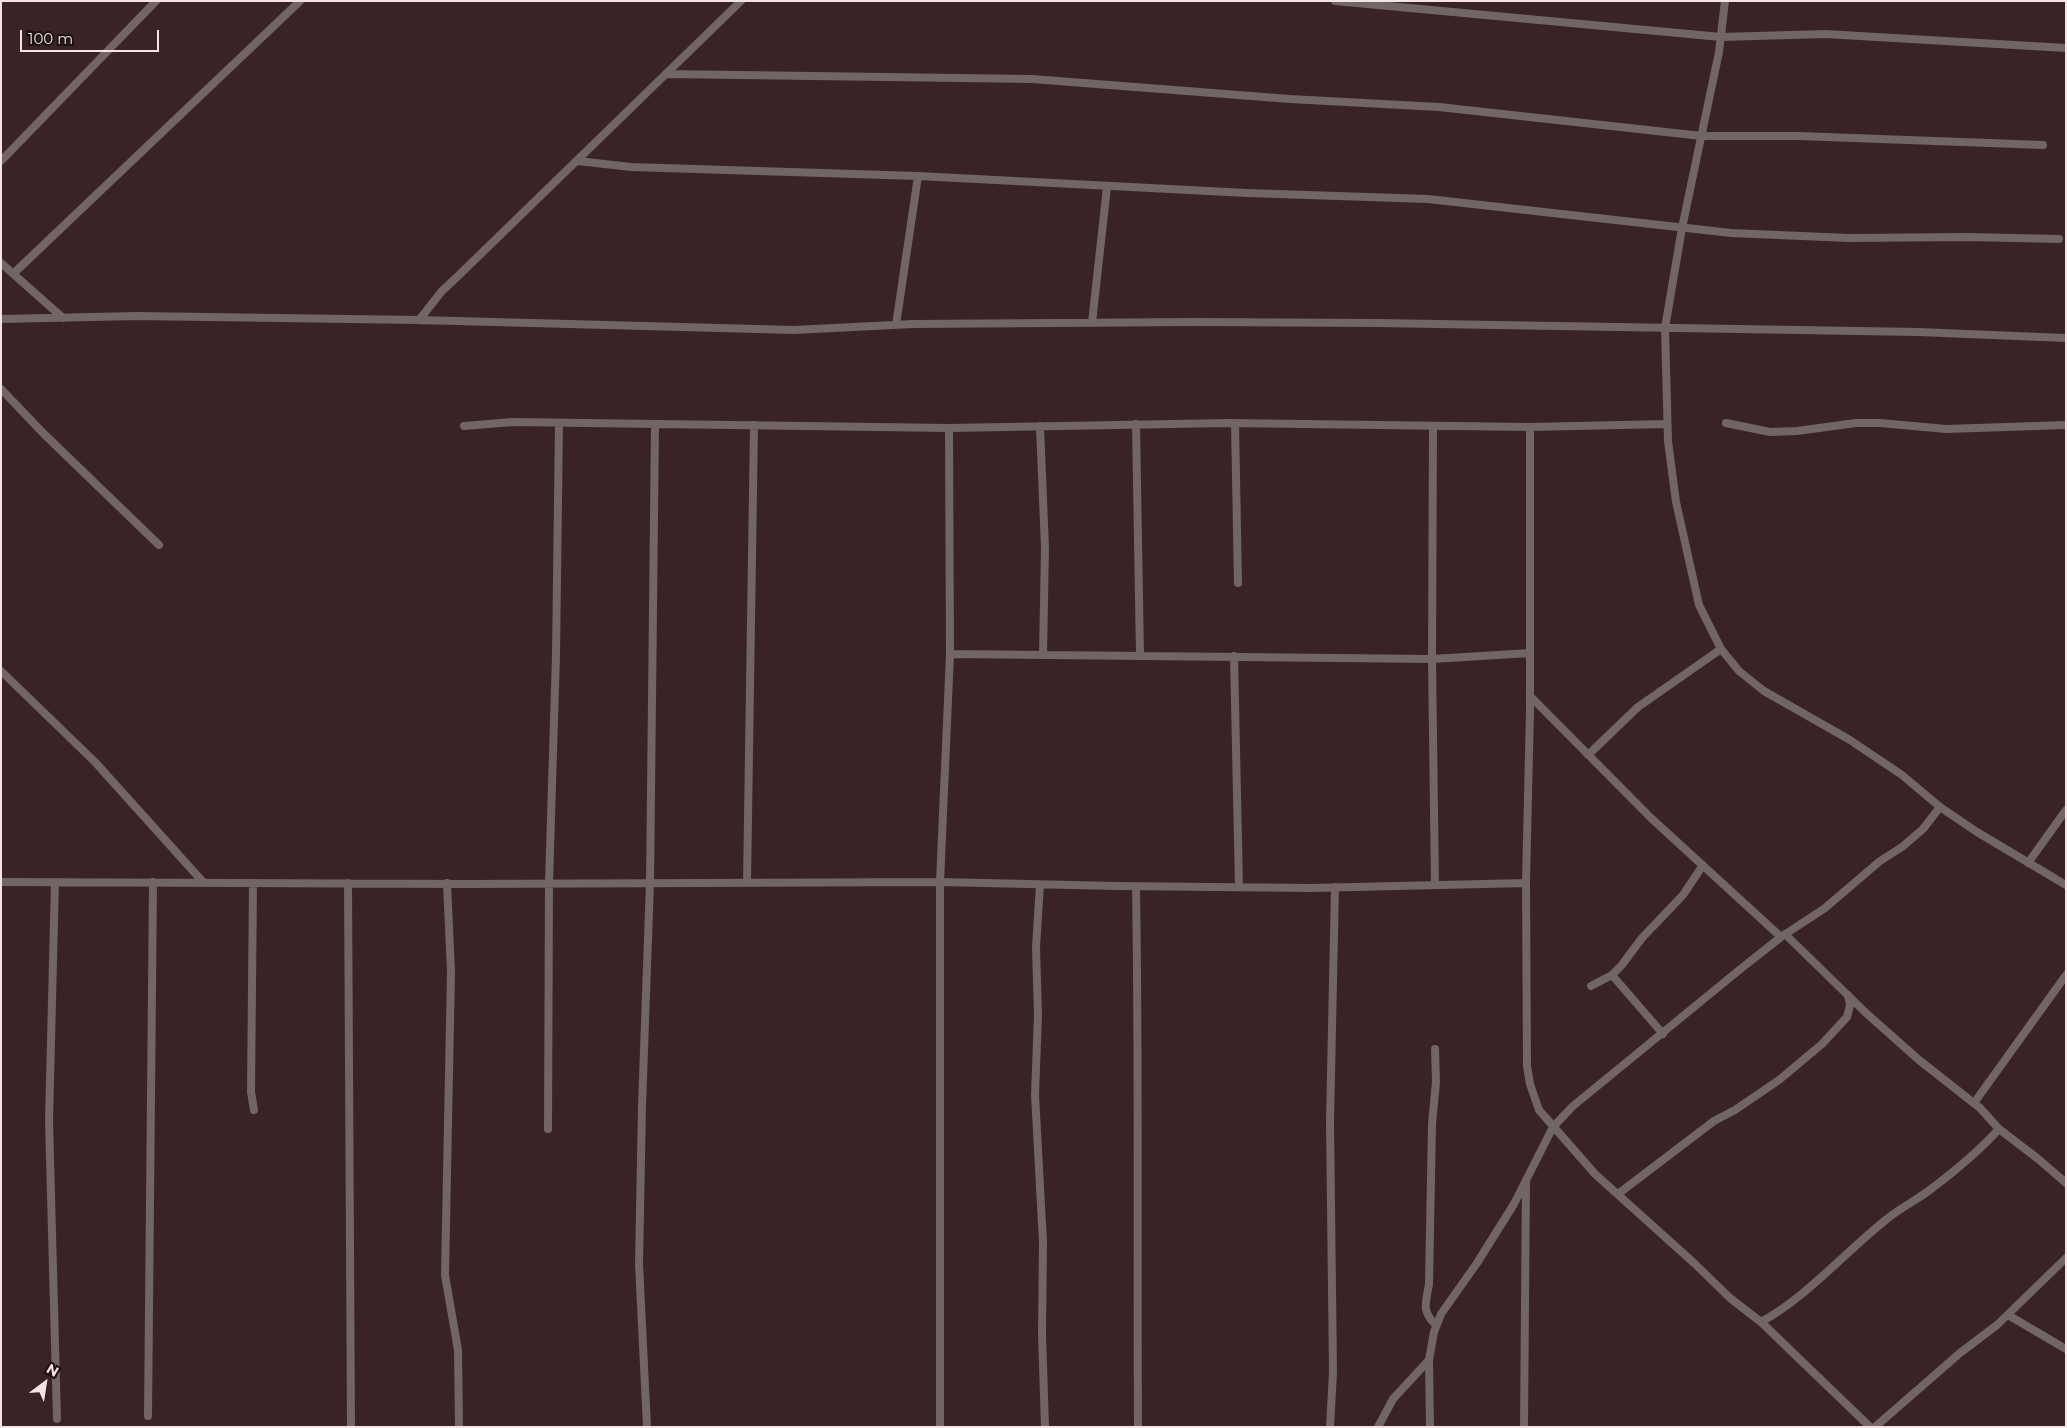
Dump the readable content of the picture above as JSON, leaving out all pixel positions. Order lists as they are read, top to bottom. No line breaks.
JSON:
{"scale_bar":"100 m","north":"top right"}
